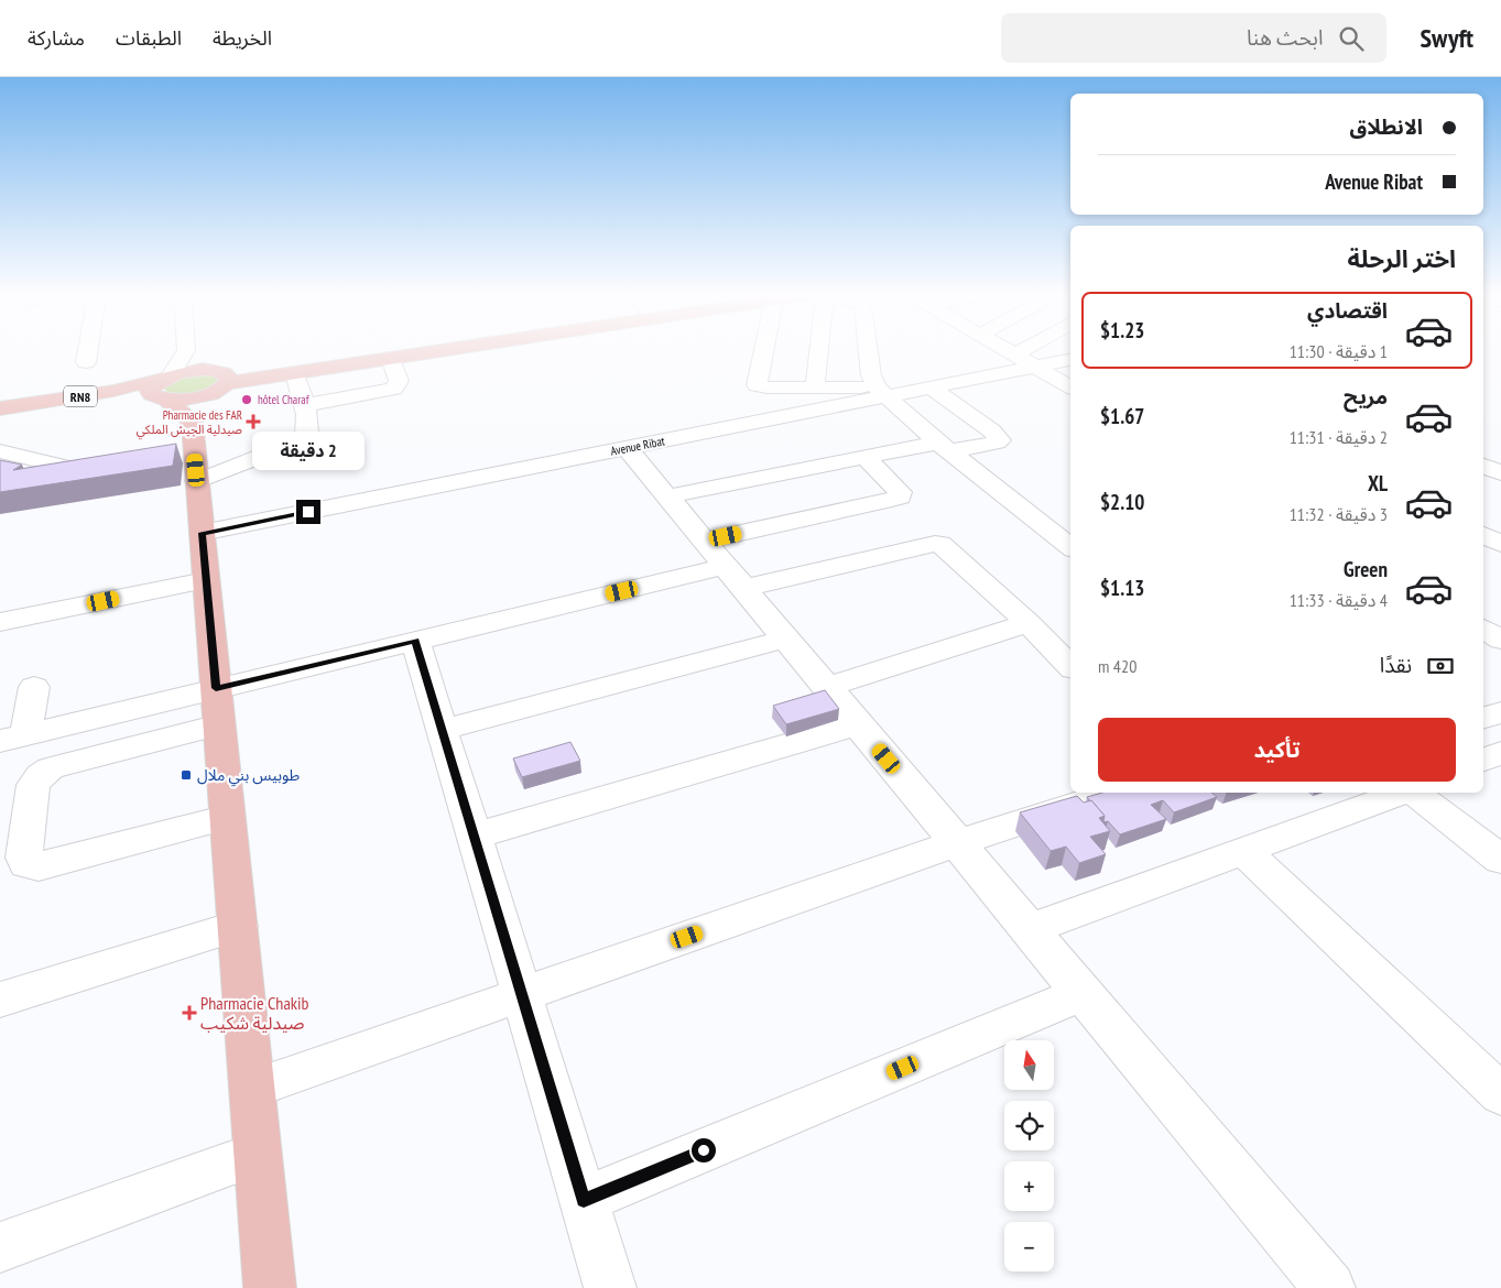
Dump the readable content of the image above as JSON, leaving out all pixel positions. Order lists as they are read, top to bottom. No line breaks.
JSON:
{"streets":{"main road":["RN8"],"street":["Avenue Ribat"]},"places":{"other":["hôtel Charaf"],"health":["Pharmacie des FAR صيدلية الجيش الملكي","Pharmacie Chakib صيدلية شكيب"],"transit":["طوبيس بني ملال"]},"north":"top","page":{"header":"Swyft","search":"ابحث هنا","nav":["الخريطة","الطبقات","مشاركة"],"banner":["الانطلاق","Avenue Ribat"],"heading":"اختر الرحلة","list":[{"name":"اقتصادي","note":"1 دقيقة · 11:30","value":"$1.23"},{"name":"مريح","note":"2 دقيقة · 11:31","value":"$1.67"},{"name":"XL","note":"3 دقيقة · 11:32","value":"$2.10"},{"name":"Green","note":"4 دقيقة · 11:33","value":"$1.13"}],"bubble":"2 دقيقة","pay":["نقدًا","420 m"],"buttons":"تأكيد","map_buttons":["+","−"]}}
